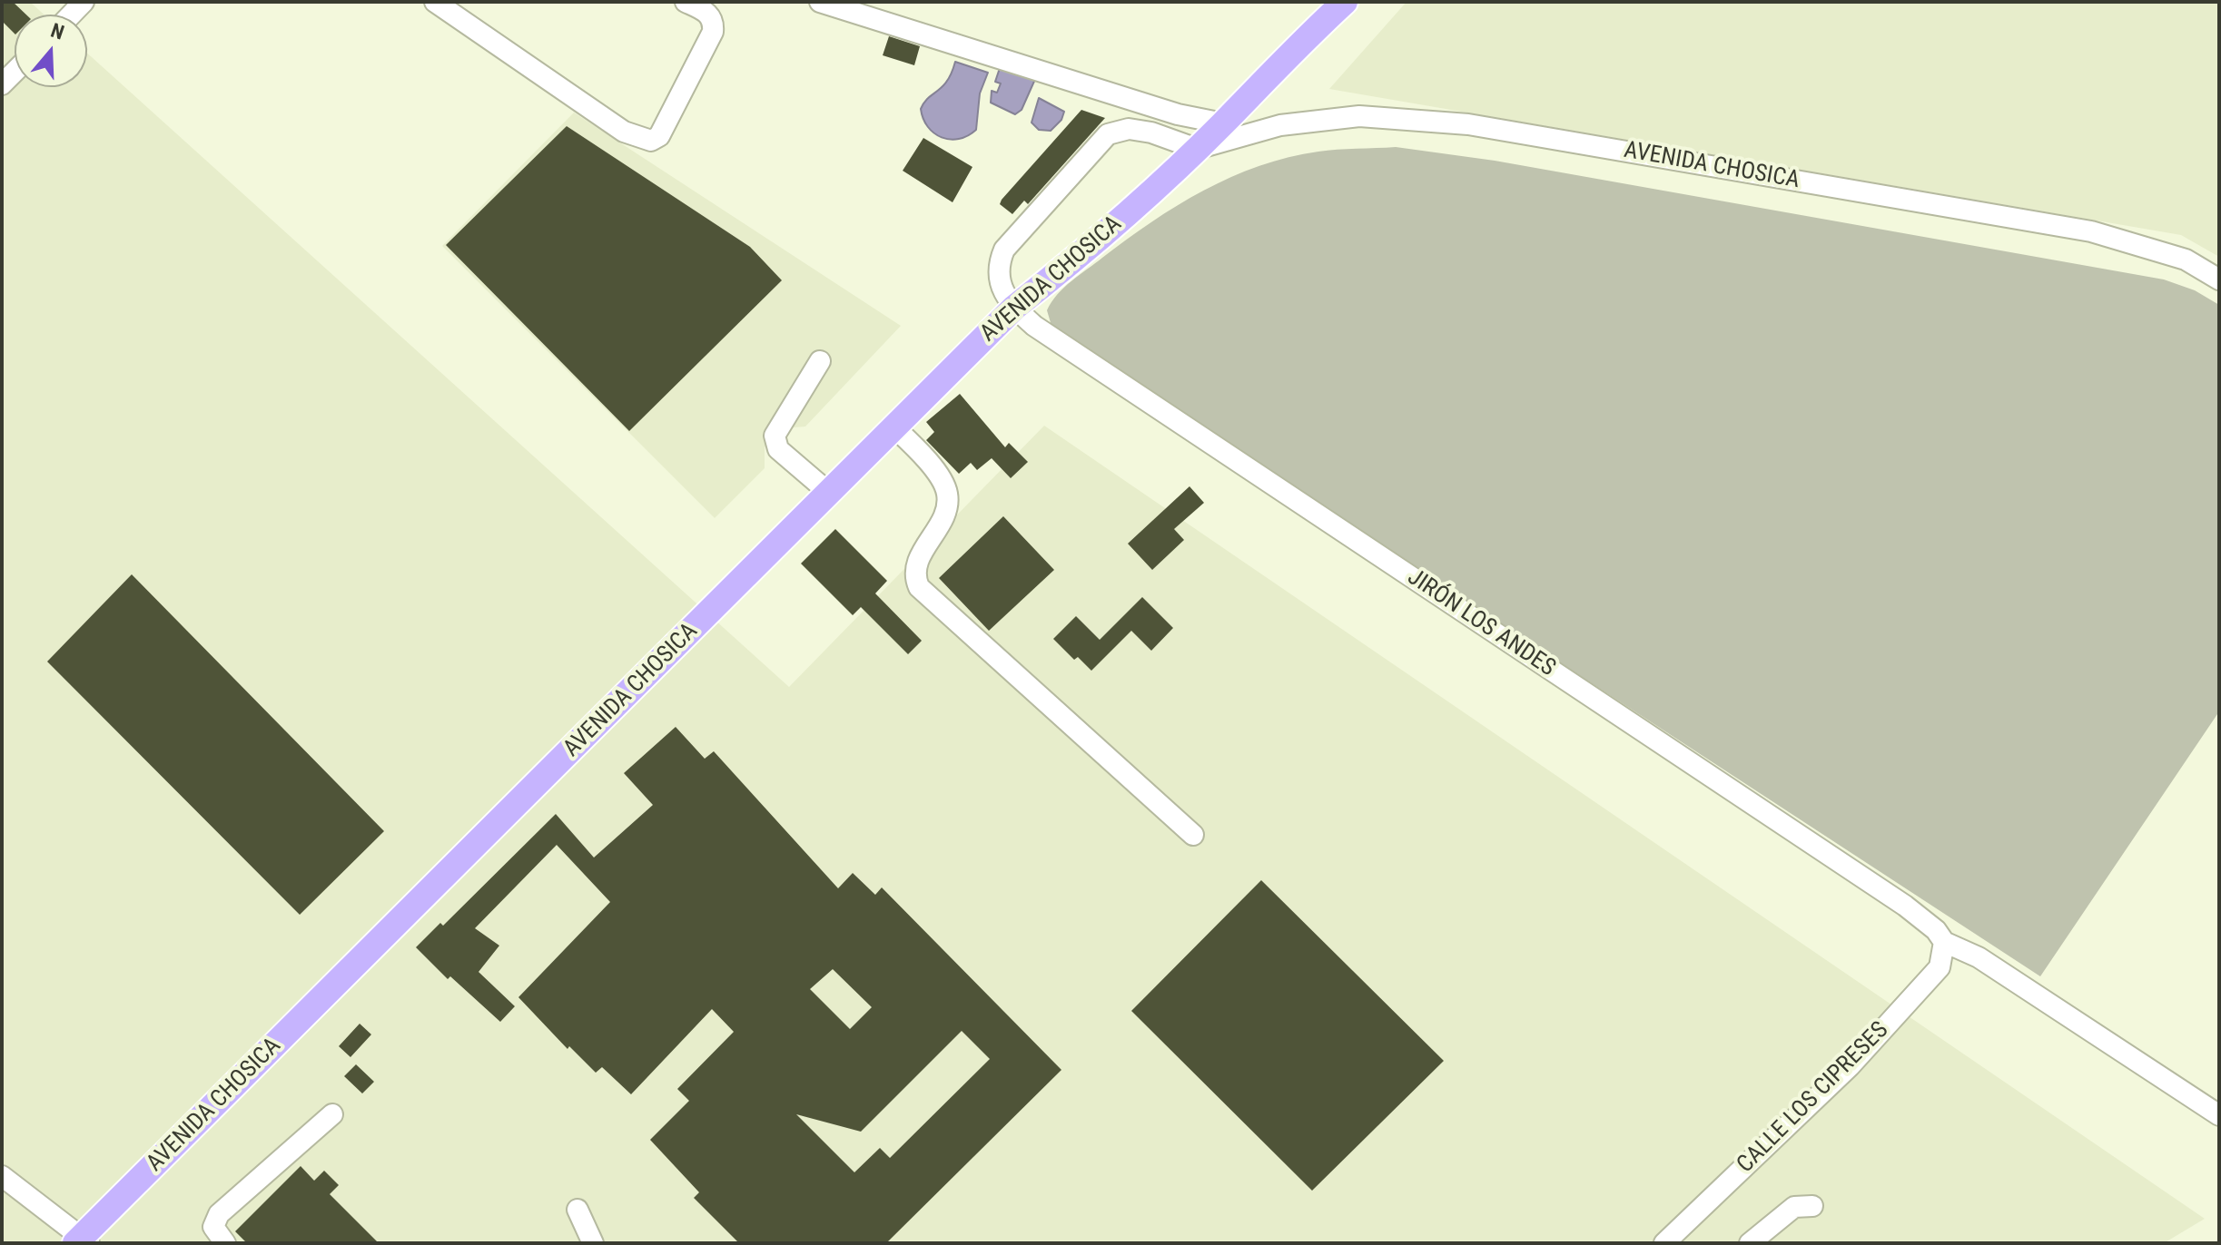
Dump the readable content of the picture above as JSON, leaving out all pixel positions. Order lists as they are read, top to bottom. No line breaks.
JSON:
{"streets":{"main road":["AVENIDA CHOSICA"],"street":["JIRÓN LOS ANDES","CALLE LOS CIPRESES"]},"crossings":[["AVENIDA CHOSICA","JIRÓN LOS ANDES"],["JIRÓN LOS ANDES","CALLE LOS CIPRESES"]],"north":"top"}
